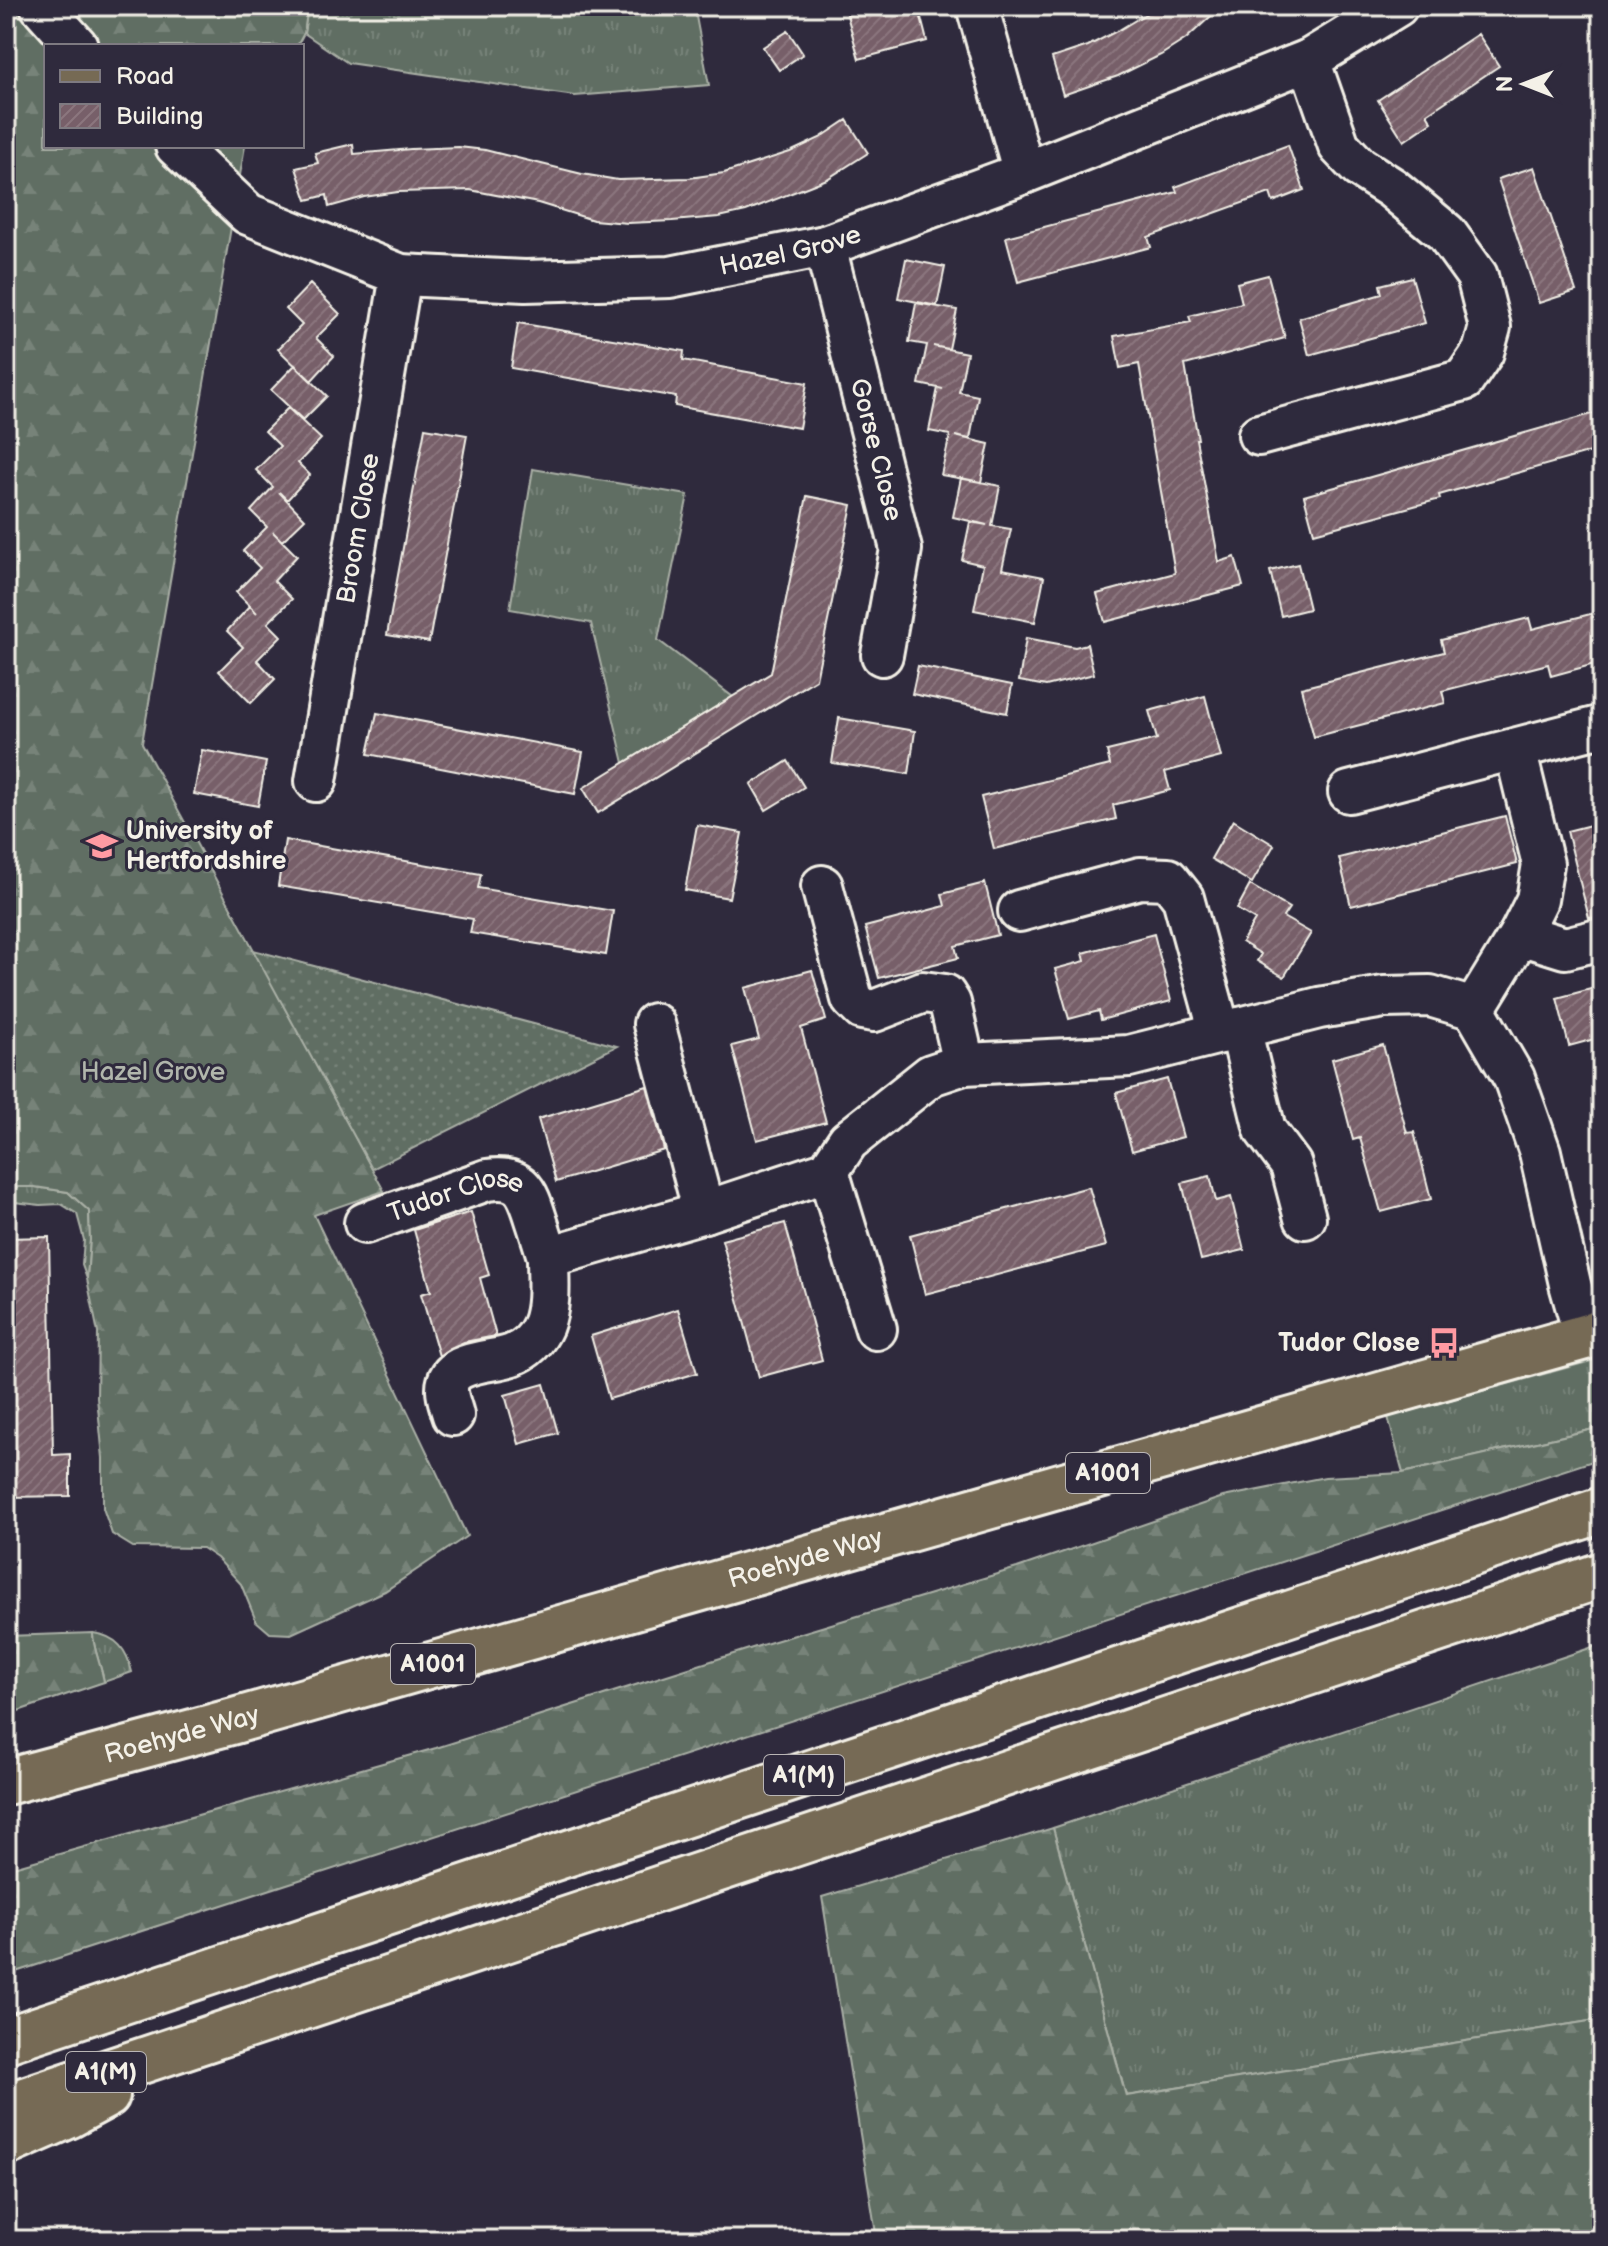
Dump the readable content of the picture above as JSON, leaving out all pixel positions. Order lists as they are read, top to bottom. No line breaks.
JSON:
{"streets":{"main road":["A1001","Roehyde Way","A1(M)"],"street":["Hazel Grove","Gorse Close","Broom Close","Tudor Close"]},"crossings":[["Hazel Grove","Gorse Close"],["Hazel Grove","Broom Close"]],"parks":["Hazel Grove"],"places":{"school or university":["University of Hertfordshire"],"bus stop":["Tudor Close"]},"legend":["Road","Building"],"north":"left"}
